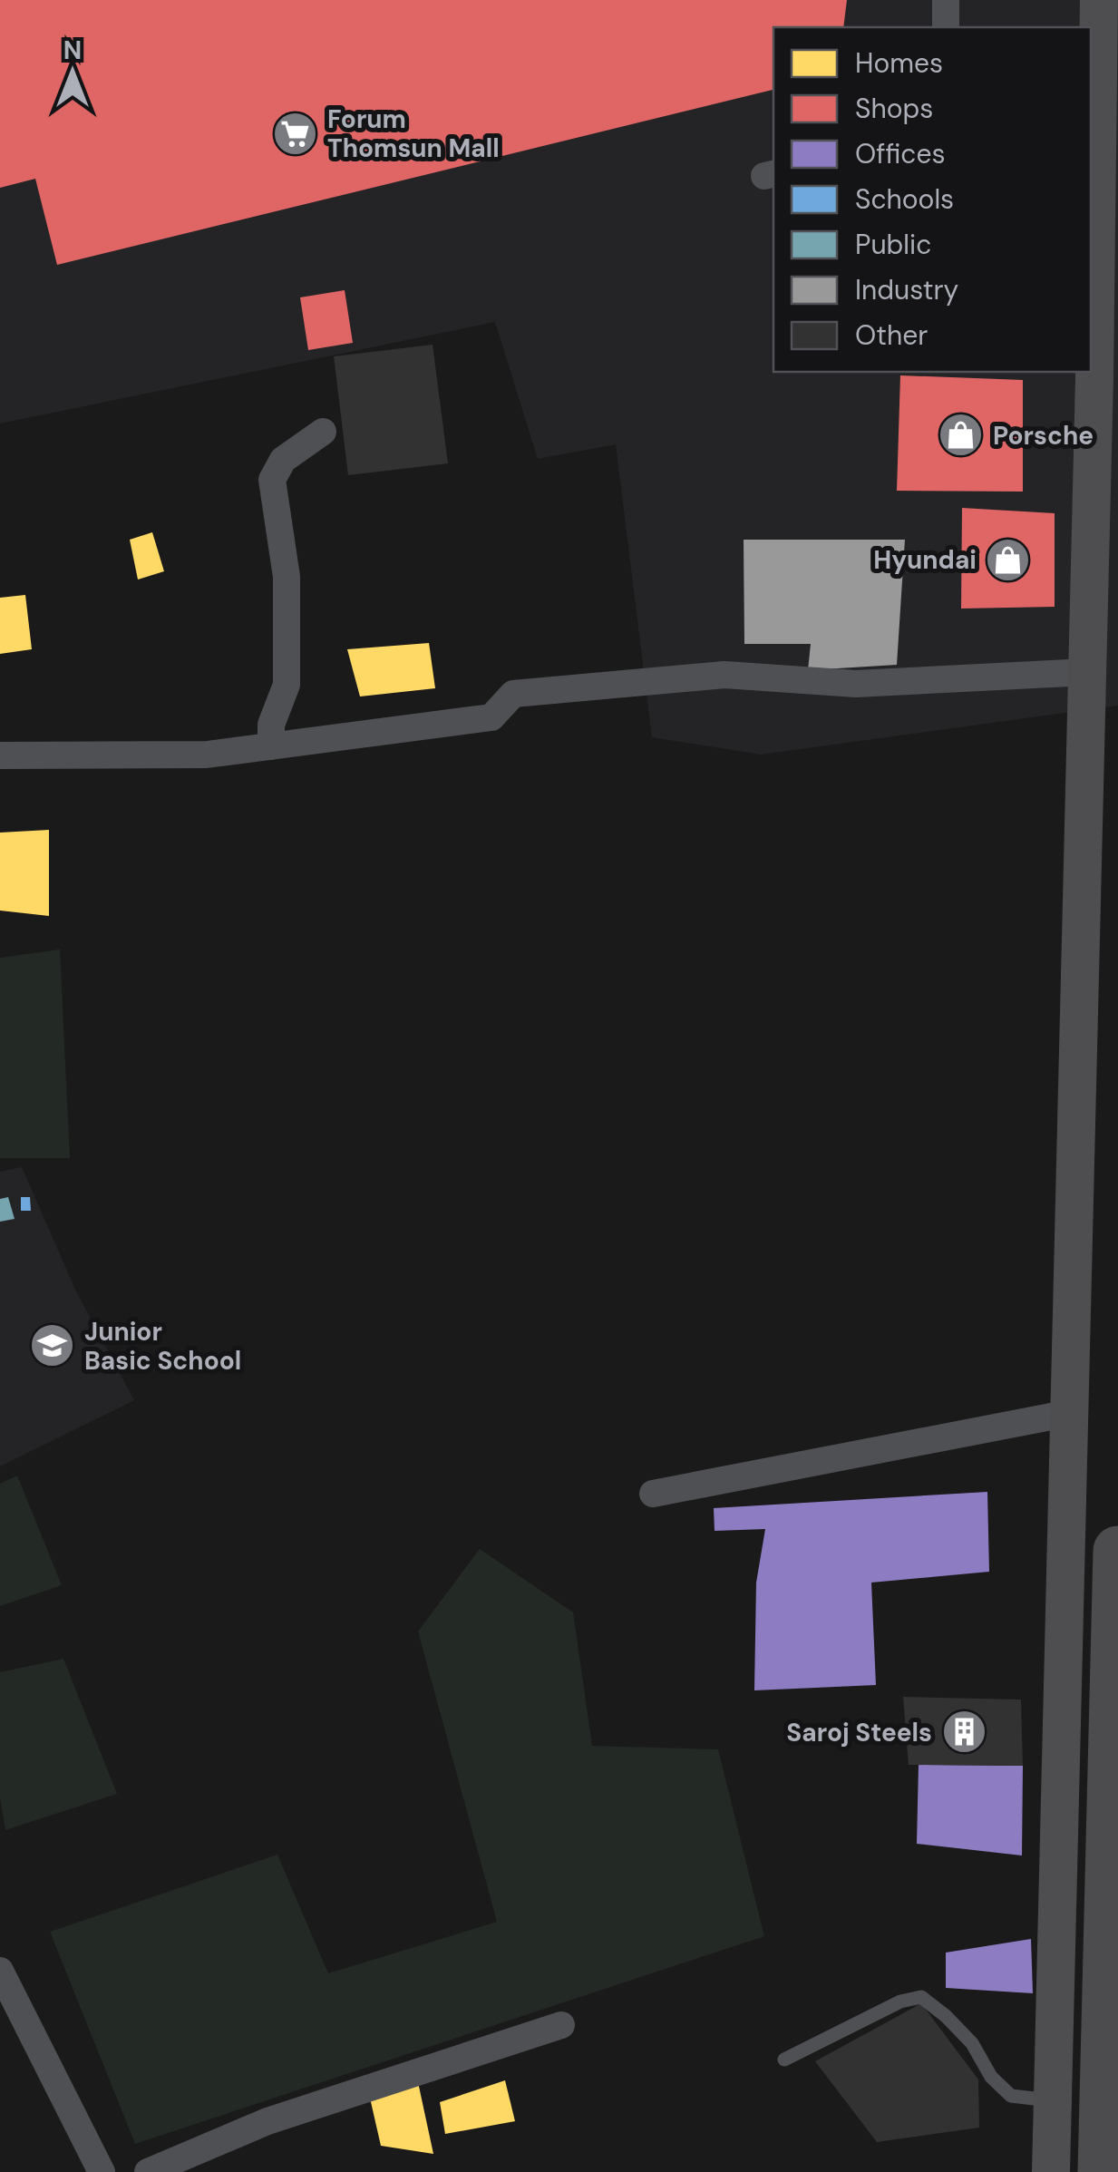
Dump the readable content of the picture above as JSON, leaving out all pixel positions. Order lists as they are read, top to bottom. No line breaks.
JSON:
{"places":{"supermarket":["Forum Thomsun Mall"],"shop":["Porsche","Hyundai"],"school or university":["Junior Basic School"],"building":["Saroj Steels"]},"legend":["Homes","Shops","Offices","Schools","Public","Industry","Other"],"north":"top"}
